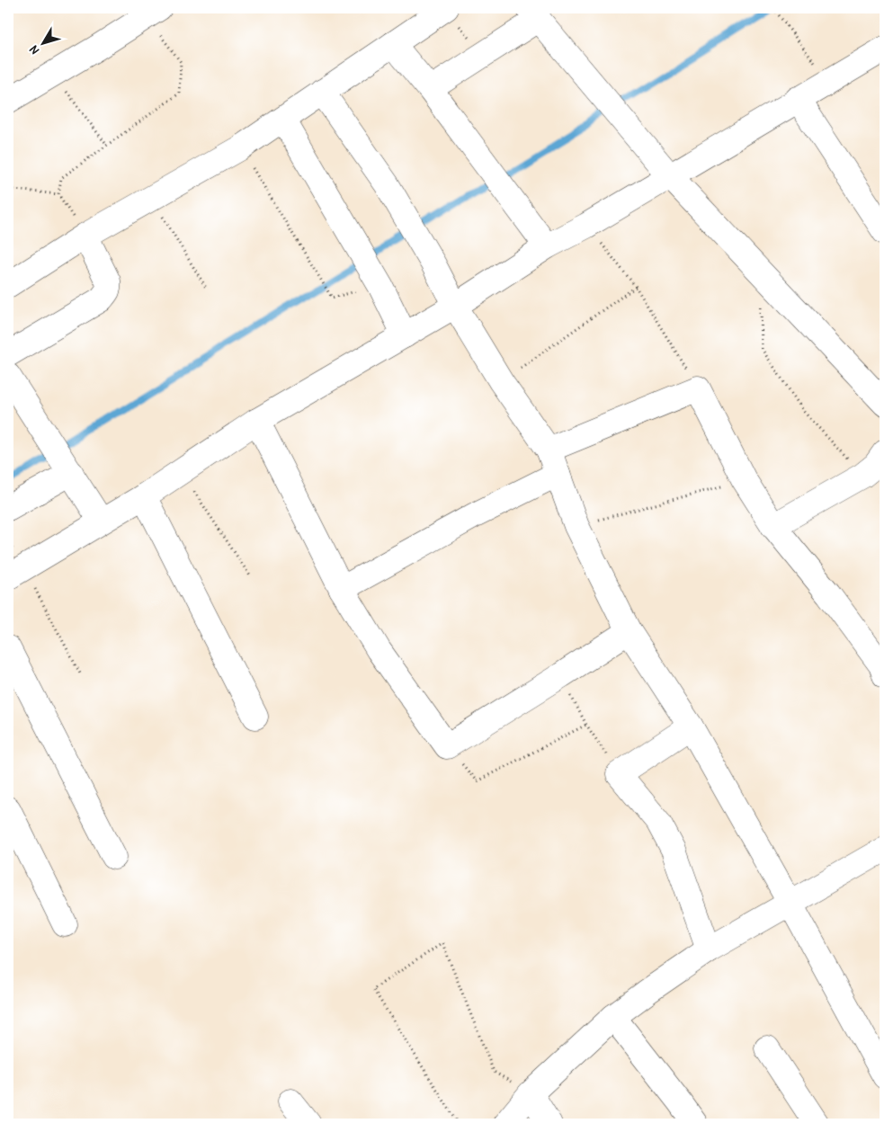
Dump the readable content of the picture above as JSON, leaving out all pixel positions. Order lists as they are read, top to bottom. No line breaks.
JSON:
{"north":"bottom left"}
